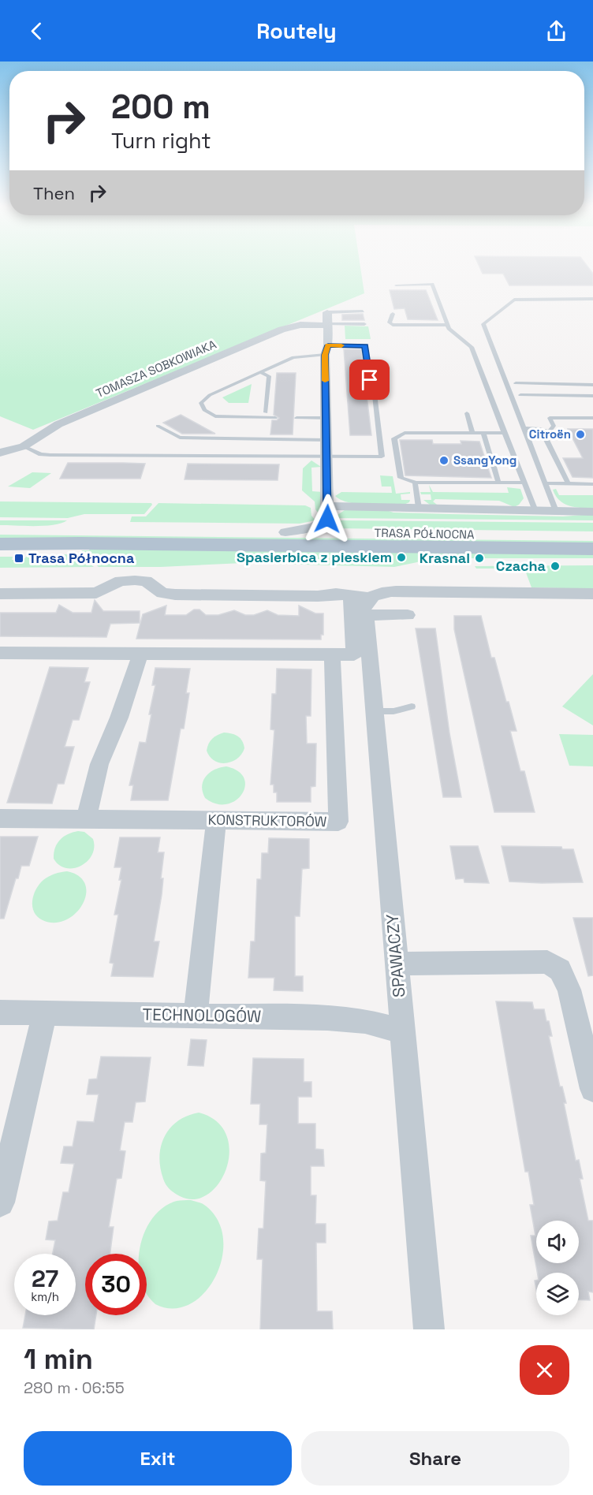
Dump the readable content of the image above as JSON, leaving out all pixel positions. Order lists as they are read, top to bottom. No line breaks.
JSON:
{"streets":{"main road":["TRASA PÓŁNOCNA"],"street":["TOMASZA SOBKOWIAKA","KONSTRUKTORÓW","SPAWACZY","TECHNOLOGÓW"]},"crossings":[["SPAWACZY","TECHNOLOGÓW"]],"places":{"other":["Citroën","SsangYong","Spasierbica z pieskiem","Krasnal","Czacha"],"transit":["Trasa Północna"]},"page":{"header":"Routely","turn":["200 m","Turn right"],"then":"Then","speed":"27 km/h","limit":"30","heading":["1 min","280 m · 06:55"],"buttons":["Exit","Share"]}}
